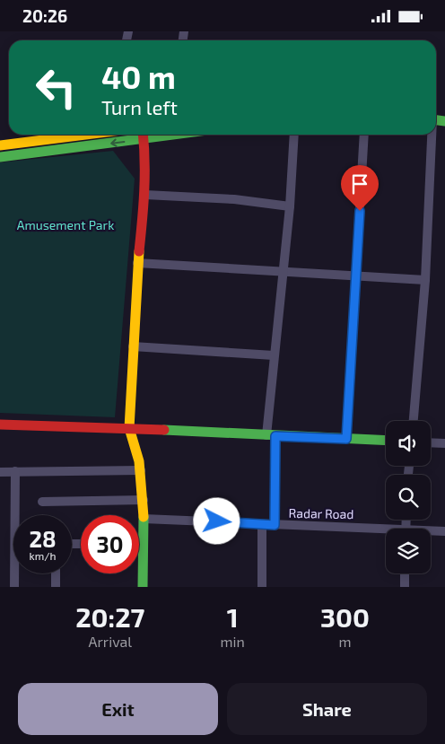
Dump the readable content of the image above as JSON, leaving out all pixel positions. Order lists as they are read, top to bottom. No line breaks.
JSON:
{"streets":{"street":["Radar Road"]},"parks":["Amusement Park"],"page":{"status":"20:26","turn":["40 m","Turn left"],"speed":"28 km/h","limit":"30","eta":["20:27","Arrival","1","min","300","m"],"buttons":["Exit","Share"]}}
